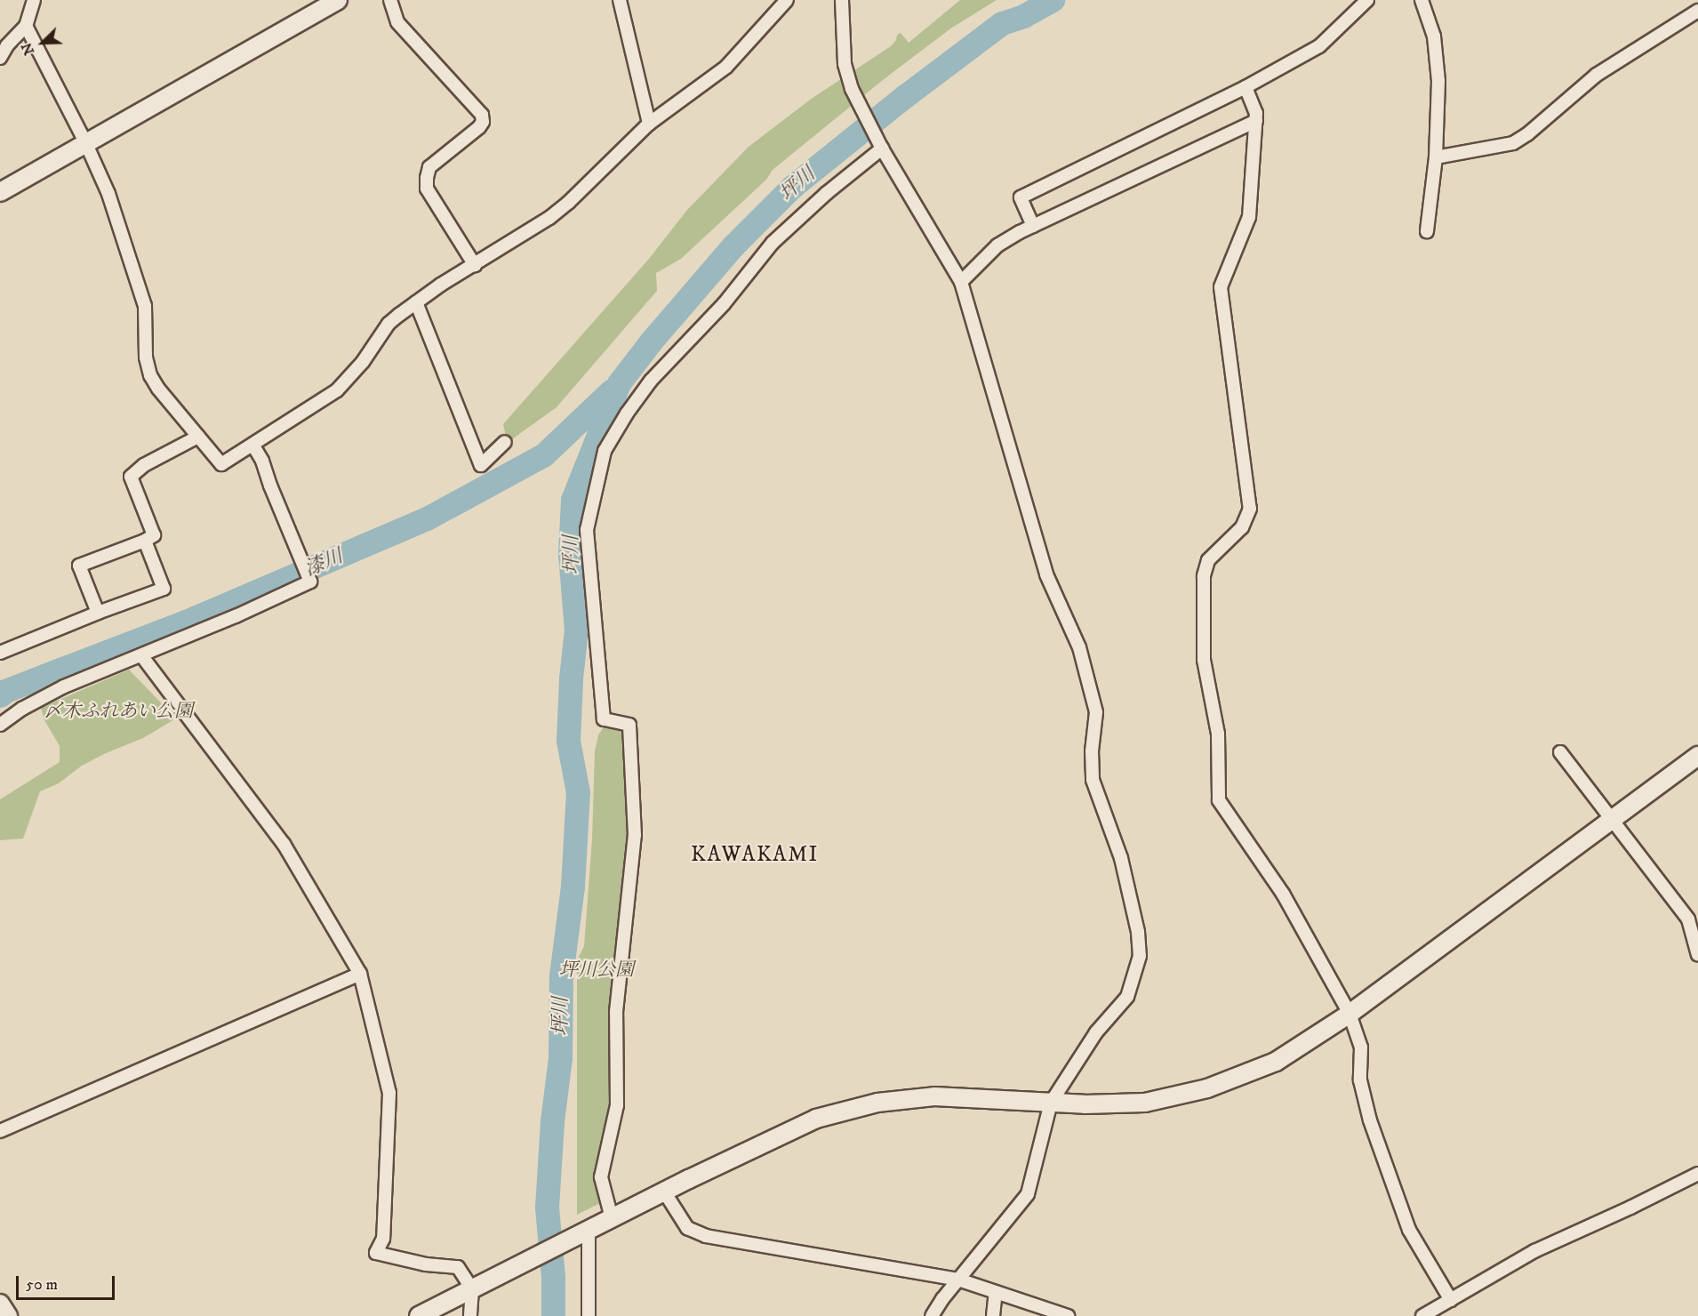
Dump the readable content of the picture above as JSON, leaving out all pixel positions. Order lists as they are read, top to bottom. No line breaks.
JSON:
{"districts":["KAWAKAMI"],"water":["坪川","漆川"],"parks":["〆木ふれあい公園","坪川公園"],"scale_bar":"50 m","north":"bottom left"}
